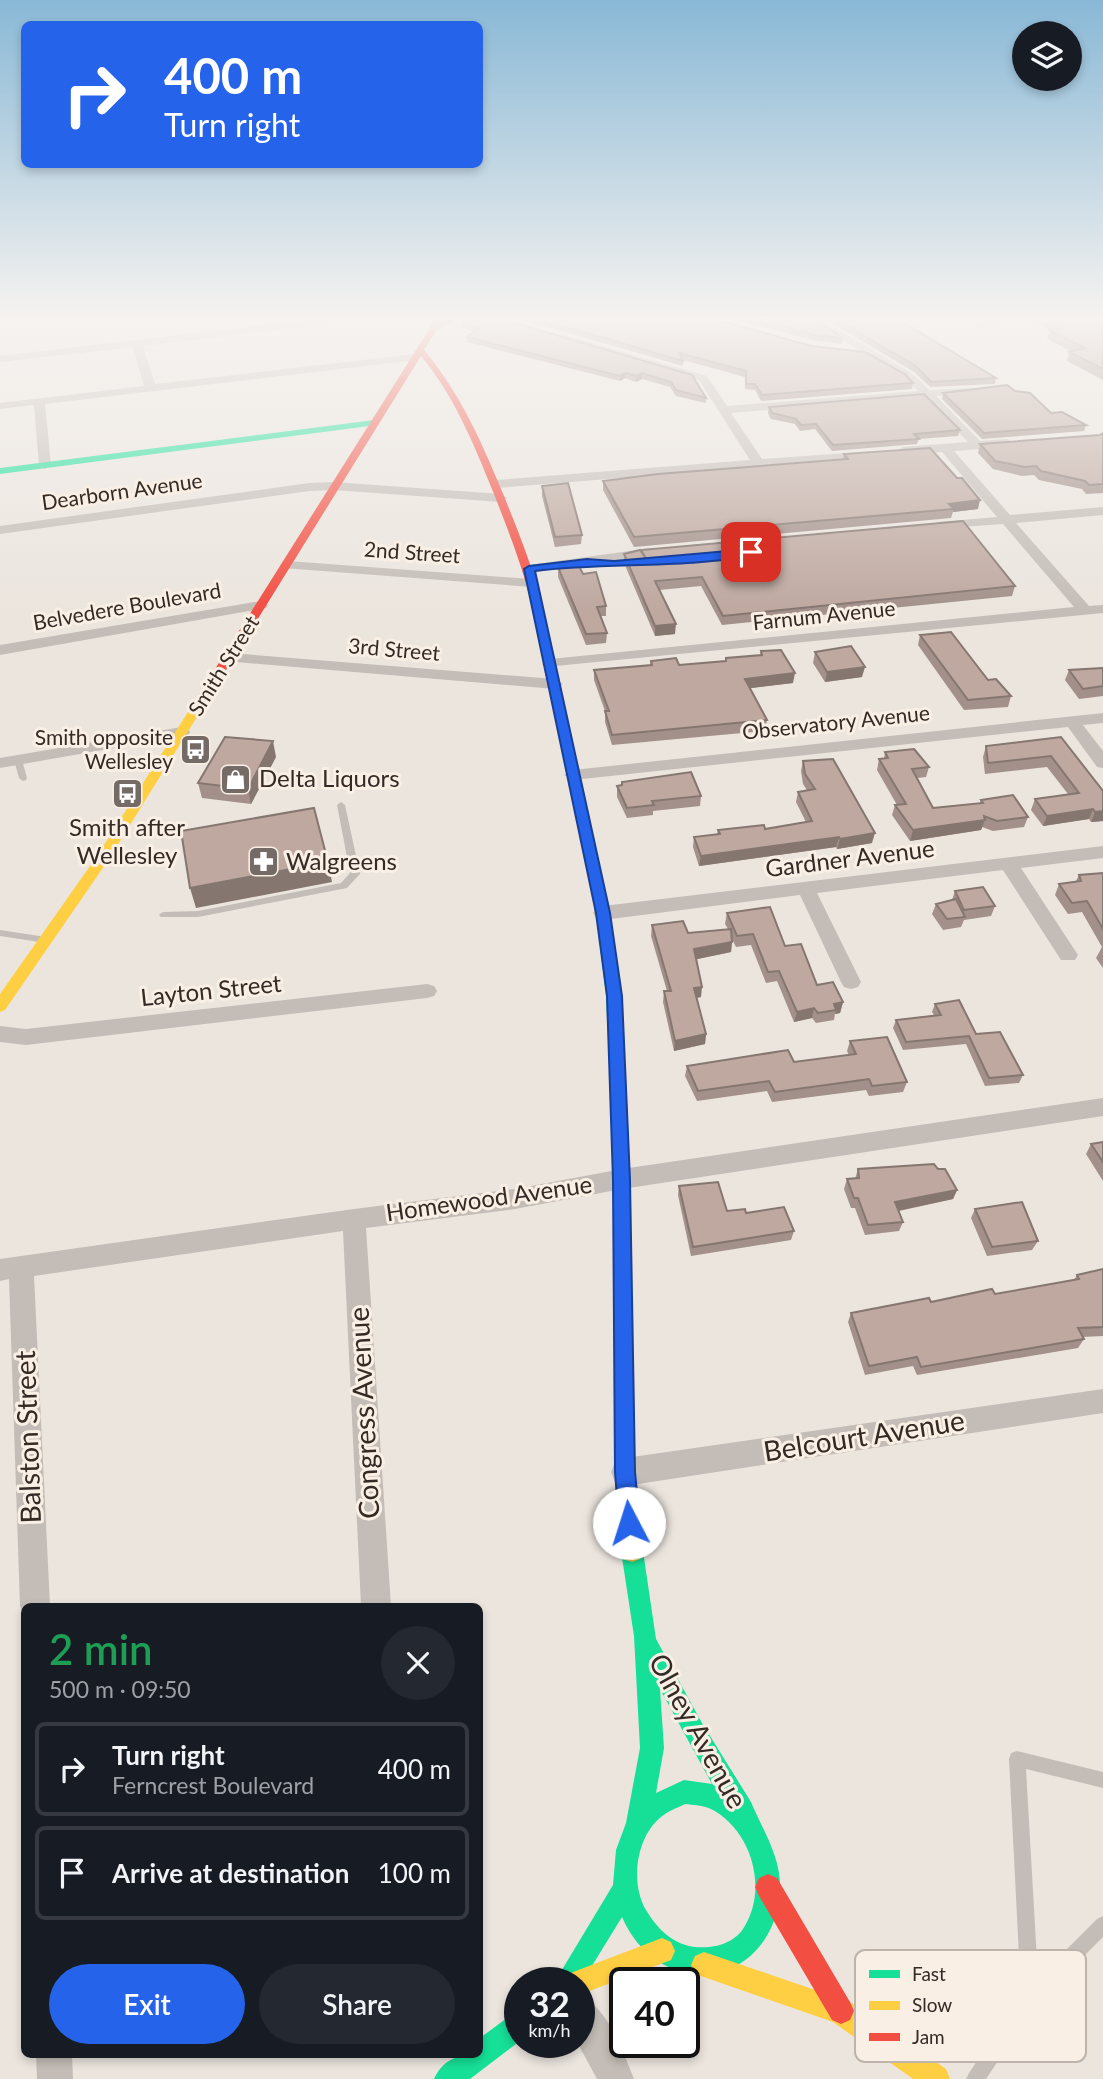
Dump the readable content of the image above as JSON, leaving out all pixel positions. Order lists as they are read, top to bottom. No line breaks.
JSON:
{"streets":{"main road":["Smith Street","Olney Avenue"],"street":["Dearborn Avenue","2nd Street","Belvedere Boulevard","Farnum Avenue","3rd Street","Observatory Avenue","Gardner Avenue","Layton Street","Homewood Avenue","Congress Avenue","Belcourt Avenue","Balston Street"]},"crossings":[["Dearborn Avenue","Smith Street"],["Dearborn Avenue","Olney Avenue"],["2nd Street","Smith Street"],["2nd Street","Olney Avenue"],["Belvedere Boulevard","Smith Street"],["Farnum Avenue","Olney Avenue"],["3rd Street","Smith Street"],["3rd Street","Olney Avenue"],["Observatory Avenue","Olney Avenue"],["Gardner Avenue","Olney Avenue"],["Homewood Avenue","Congress Avenue"],["Homewood Avenue","Balston Street"],["Homewood Avenue","Olney Avenue"],["Belcourt Avenue","Olney Avenue"]],"places":{"bus stop":["Smith opposite Wellesley","Smith after Wellesley"],"shop":["Delta Liquors"],"pharmacy":["Walgreens"]},"legend":["Fast","Slow","Jam"],"page":{"turn":["400 m","Turn right"],"heading":["2 min","500 m · 09:50"],"list":[{"name":"Turn right","note":"Ferncrest Boulevard","value":"400 m"},{"name":"Arrive at destination","value":"100 m"}],"buttons":["Exit","Share"],"speed":"32 km/h","limit":"40"}}
